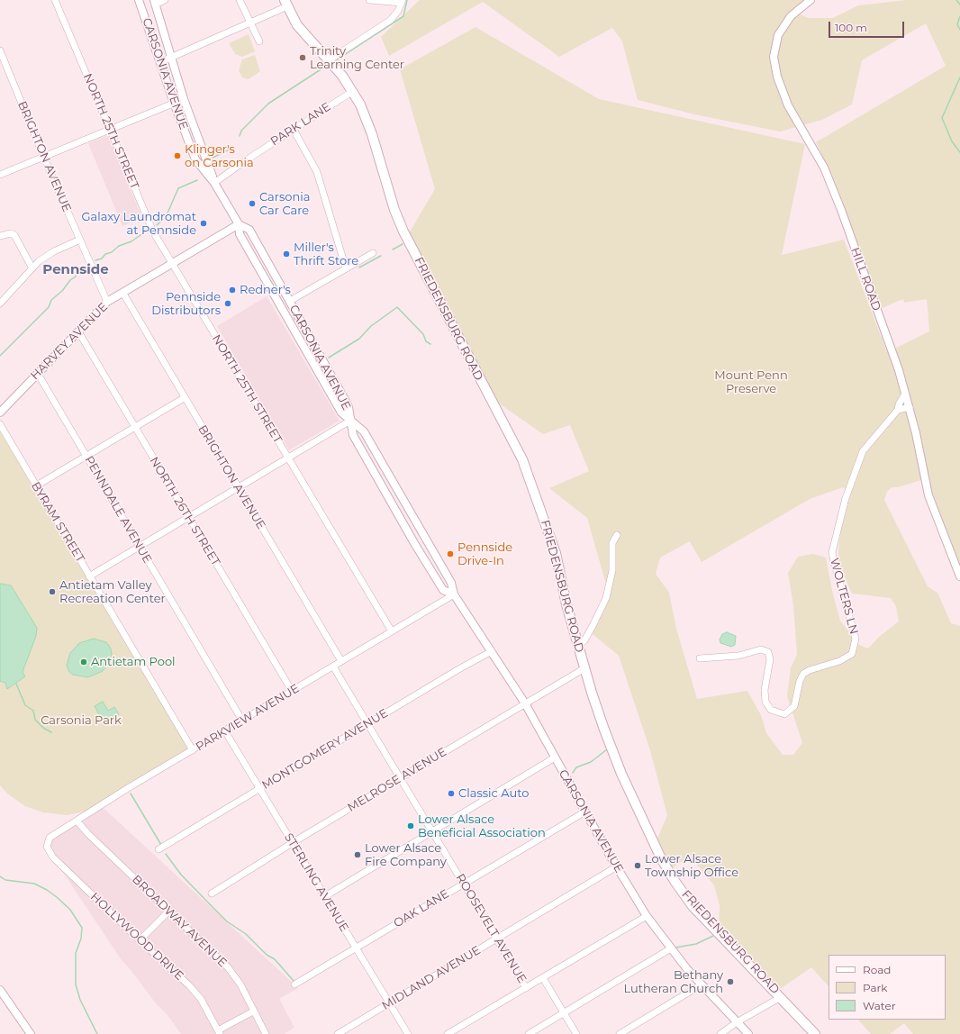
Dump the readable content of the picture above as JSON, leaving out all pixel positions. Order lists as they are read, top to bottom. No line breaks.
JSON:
{"streets":{"main road":["FRIEDENSBURG ROAD"],"street":["CARSONIA AVENUE","PARK LANE","NORTH 25TH STREET","BRIGHTON AVENUE","HILL ROAD","HARVEY AVENUE","PENNDALE AVENUE","NORTH 26TH STREET","BYRAM STREET","WOLTERS LN","PARKVIEW AVENUE","MONTGOMERY AVENUE","MELROSE AVENUE","STERLING AVENUE","OAK LANE","BROADWAY AVENUE","ROOSEVELT AVENUE","HOLLYWOOD DRIVE","MIDLAND AVENUE"]},"crossings":[["CARSONIA AVENUE","PARK LANE"],["CARSONIA AVENUE","HARVEY AVENUE"],["CARSONIA AVENUE","PARKVIEW AVENUE"],["CARSONIA AVENUE","MONTGOMERY AVENUE"],["CARSONIA AVENUE","MELROSE AVENUE"],["CARSONIA AVENUE","OAK LANE"],["CARSONIA AVENUE","MIDLAND AVENUE"],["PARK LANE","FRIEDENSBURG ROAD"],["NORTH 25TH STREET","HARVEY AVENUE"],["NORTH 25TH STREET","PARKVIEW AVENUE"],["BRIGHTON AVENUE","HARVEY AVENUE"],["BRIGHTON AVENUE","PARKVIEW AVENUE"],["FRIEDENSBURG ROAD","MELROSE AVENUE"],["HARVEY AVENUE","PENNDALE AVENUE"],["HARVEY AVENUE","NORTH 26TH STREET"],["PENNDALE AVENUE","PARKVIEW AVENUE"],["NORTH 26TH STREET","PARKVIEW AVENUE"],["BYRAM STREET","PARKVIEW AVENUE"],["PARKVIEW AVENUE","STERLING AVENUE"],["PARKVIEW AVENUE","BROADWAY AVENUE"],["PARKVIEW AVENUE","ROOSEVELT AVENUE"],["PARKVIEW AVENUE","HOLLYWOOD DRIVE"],["MONTGOMERY AVENUE","STERLING AVENUE"],["MONTGOMERY AVENUE","ROOSEVELT AVENUE"],["MELROSE AVENUE","STERLING AVENUE"],["MELROSE AVENUE","ROOSEVELT AVENUE"],["STERLING AVENUE","OAK LANE"],["STERLING AVENUE","MIDLAND AVENUE"],["OAK LANE","ROOSEVELT AVENUE"],["ROOSEVELT AVENUE","MIDLAND AVENUE"]],"districts":["Pennside"],"parks":["Mount Penn Preserve","Carsonia Park"],"places":["Trinity Learning Center","Klinger's on Carsonia","Carsonia Car Care","Galaxy Laundromat at Pennside","Miller's Thrift Store","Redner's","Pennside Distributors","Pennside Drive-In","Antietam Valley Recreation Center","Antietam Pool","Classic Auto","Lower Alsace Beneficial Association","Lower Alsace Fire Company","Lower Alsace Township Office","Bethany Lutheran Church"],"legend":["Road","Park","Water"],"scale_bar":"100 m"}
